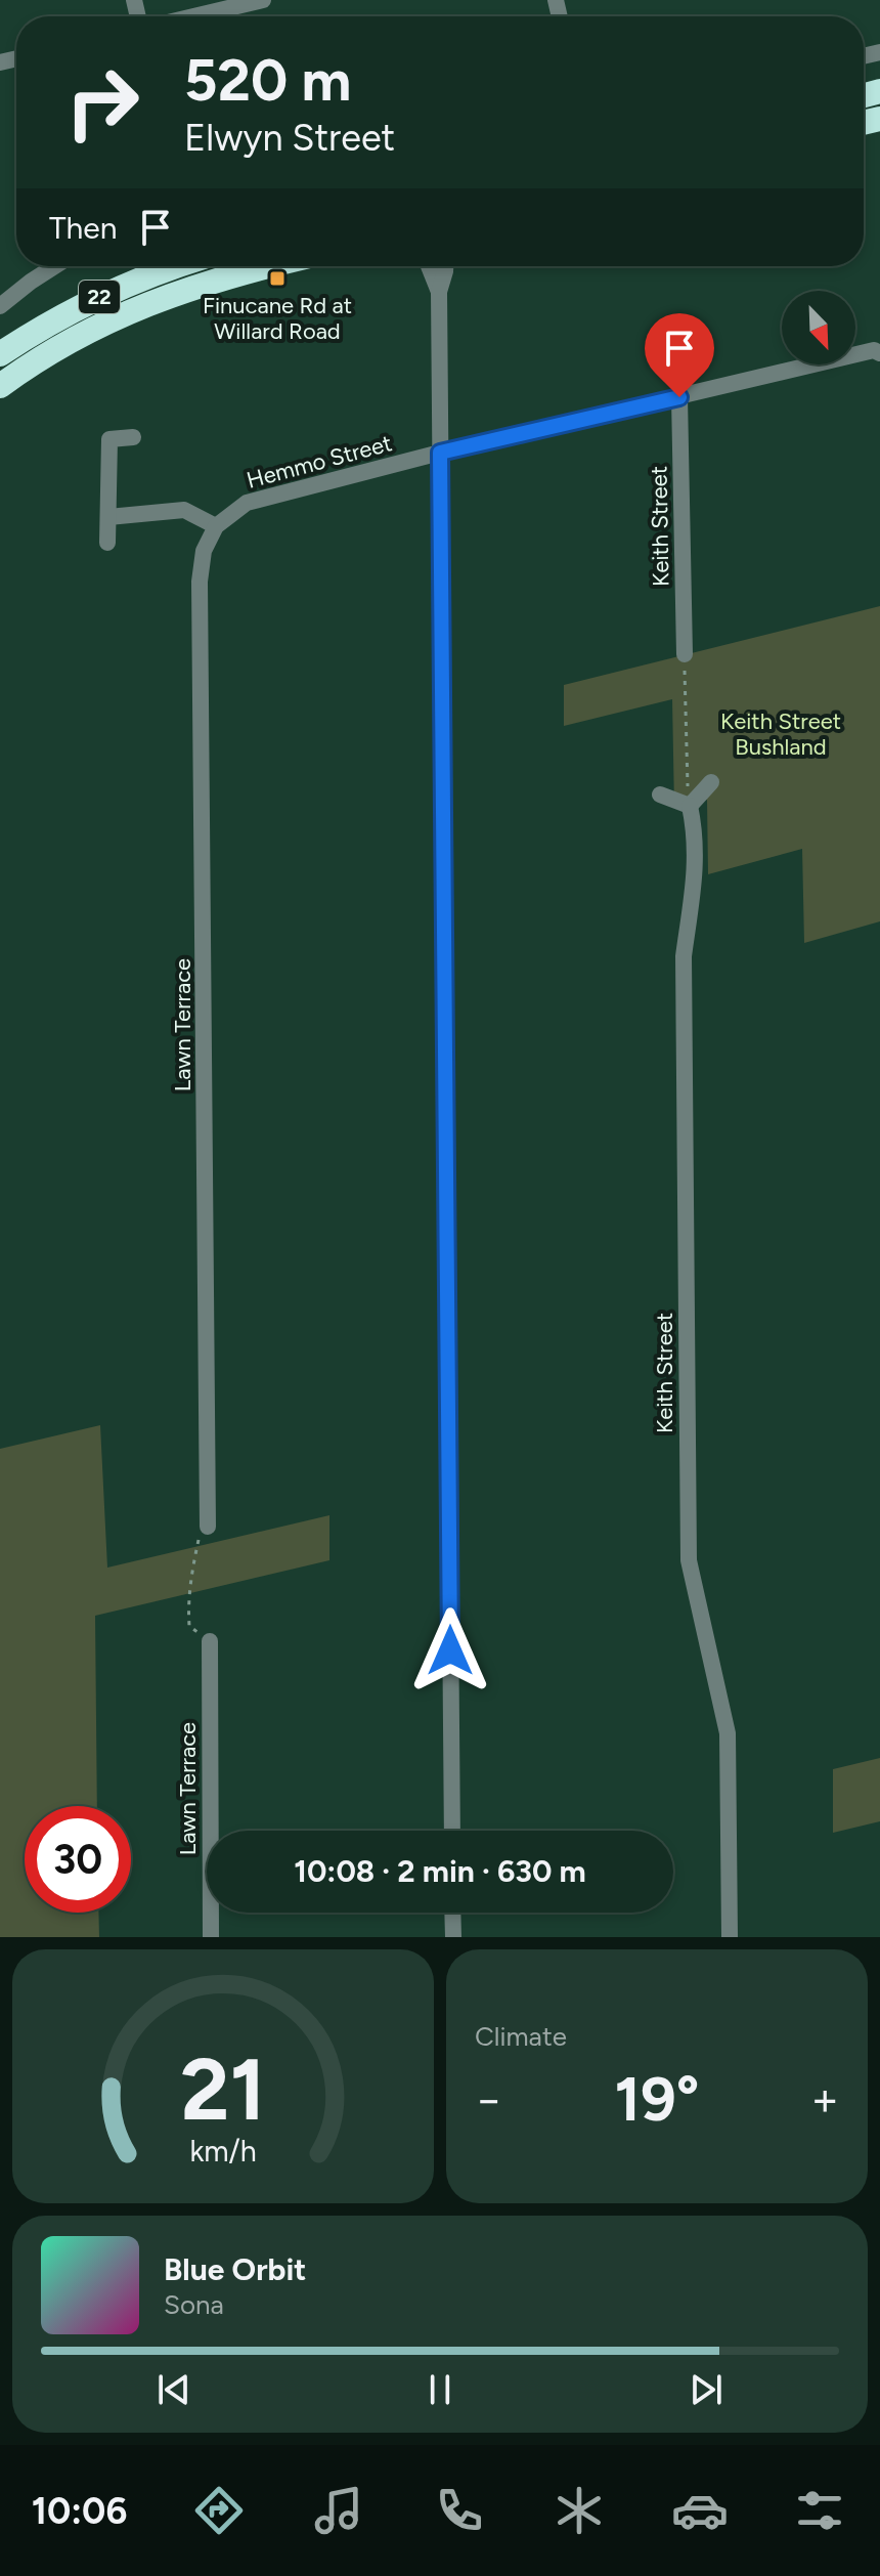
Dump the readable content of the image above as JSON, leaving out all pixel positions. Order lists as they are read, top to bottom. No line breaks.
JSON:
{"streets":{"highway":["22"],"street":["Hemmo Street","Keith Street","Lawn Terrace"]},"crossings":[["Hemmo Street","Keith Street"],["Hemmo Street","Lawn Terrace"]],"parks":["Keith Street Bushland"],"places":{"transit":["Finucane Rd at Willard Road"]},"north":"bottom right","page":{"turn":["520 m","Elwyn Street"],"then":"Then","limit":"30","trip":"10:08 · 2 min · 630 m","tile":"Climate","heat":["−","19°","+"],"song":["Blue Orbit","Sona"],"tabs":"10:06","gauge":["21","km/h"]}}
